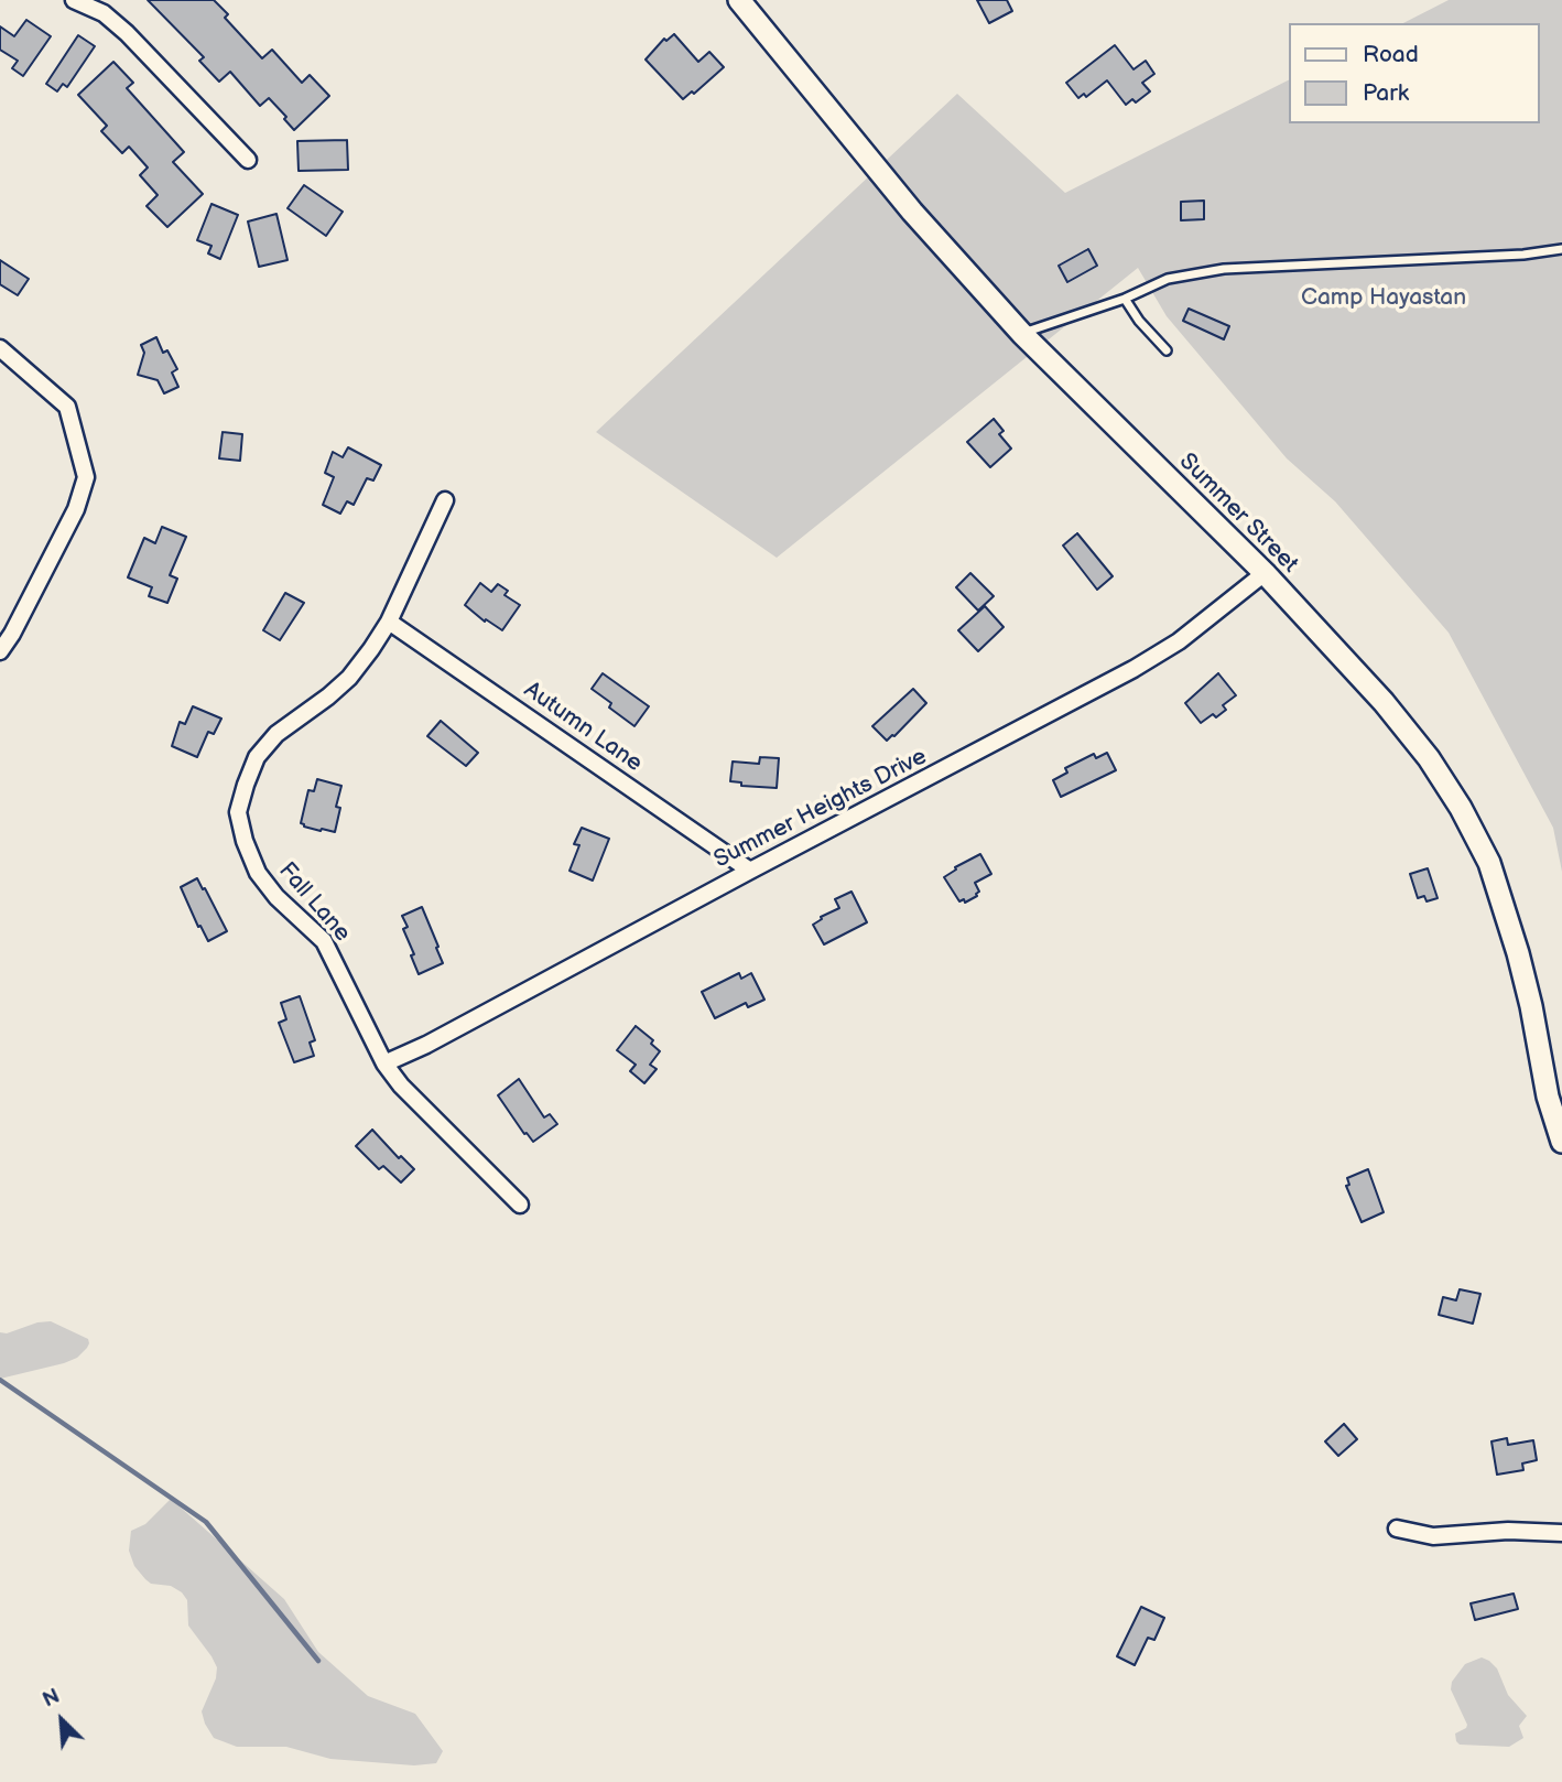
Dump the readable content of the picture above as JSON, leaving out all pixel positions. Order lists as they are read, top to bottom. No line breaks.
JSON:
{"streets":{"main road":["Summer Street"],"street":["Autumn Lane","Summer Heights Drive","Fall Lane"]},"crossings":[["Summer Street","Summer Heights Drive"],["Autumn Lane","Summer Heights Drive"],["Autumn Lane","Fall Lane"],["Summer Heights Drive","Fall Lane"]],"parks":["Camp Hayastan"],"legend":["Road","Park"],"north":"top left"}
